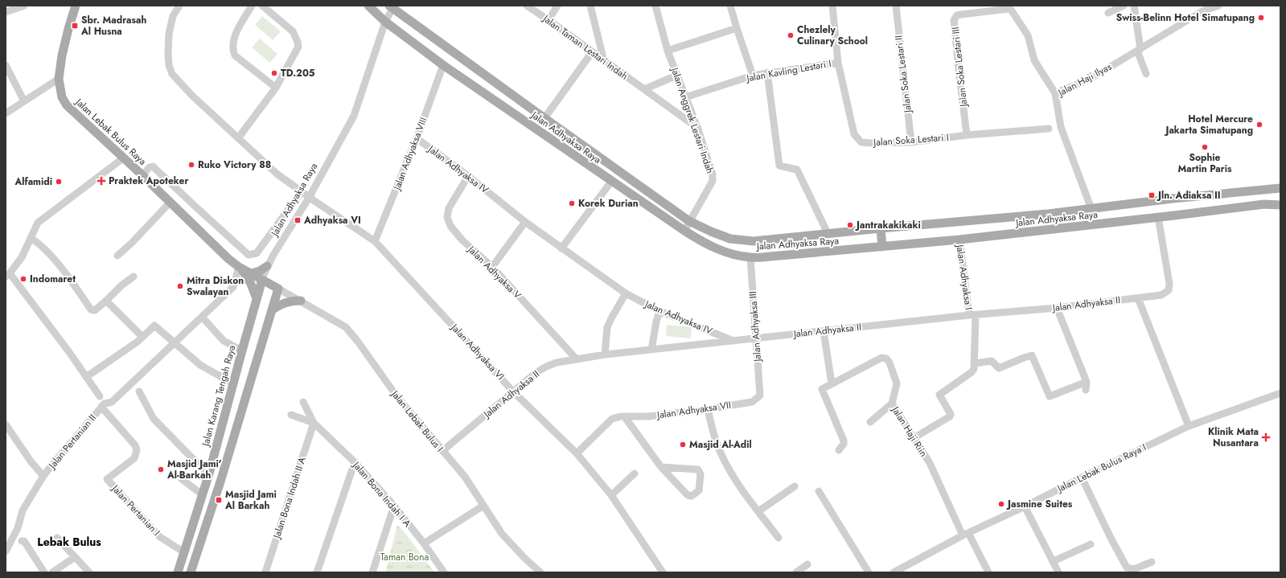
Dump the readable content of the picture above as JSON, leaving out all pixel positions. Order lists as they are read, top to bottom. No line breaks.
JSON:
{"streets":{"main road":["Jalan Lebak Bulus Raya","Jalan Adhyaksa Raya","Jalan Karang Tengah Raya"],"street":["Jalan Taman Lestari Indah","Jalan Soka Lestari III","Jalan Kavling Lestari I","Jalan Soka Lestari II","Jalan Haji Ilyas","Jalan Anggrek Lestari Indah","Jalan Soka Lestari I","Jalan Adhyaksa VIII","Jalan Adhyaksa IV","Jalan Adhyaksa V","Jalan Adhyaksa I","Jalan Adhyaksa II","Jalan Adhyaksa III","Jalan Adhyaksa VI","Jalan Adhyaksa VII","Jalan Lebak Bulus I","Jalan Haji Riin","Jalan Pertanian II","Jalan Lebak Bulus Raya I","Jalan Bona Indah I A","Jalan Bona Indah II A","Jalan Pertanian I"]},"crossings":[["Jalan Taman Lestari Indah","Jalan Anggrek Lestari Indah"],["Jalan Soka Lestari III","Jalan Haji Ilyas"],["Jalan Soka Lestari III","Jalan Soka Lestari I"],["Jalan Kavling Lestari I","Jalan Anggrek Lestari Indah"],["Jalan Kavling Lestari I","Jalan Soka Lestari I"],["Jalan Soka Lestari II","Jalan Soka Lestari I"],["Jalan Haji Ilyas","Jalan Adhyaksa Raya"],["Jalan Anggrek Lestari Indah","Jalan Adhyaksa Raya"],["Jalan Lebak Bulus Raya","Jalan Adhyaksa Raya"],["Jalan Lebak Bulus Raya","Jalan Karang Tengah Raya"],["Jalan Lebak Bulus Raya","Jalan Lebak Bulus I"],["Jalan Adhyaksa Raya","Jalan Adhyaksa VIII"],["Jalan Adhyaksa Raya","Jalan Adhyaksa I"],["Jalan Adhyaksa Raya","Jalan Adhyaksa II"],["Jalan Adhyaksa Raya","Jalan Adhyaksa III"],["Jalan Adhyaksa Raya","Jalan Adhyaksa VI"],["Jalan Adhyaksa Raya","Jalan Karang Tengah Raya"],["Jalan Adhyaksa VIII","Jalan Adhyaksa IV"],["Jalan Adhyaksa VIII","Jalan Adhyaksa VI"],["Jalan Adhyaksa IV","Jalan Adhyaksa V"],["Jalan Adhyaksa IV","Jalan Adhyaksa II"],["Jalan Adhyaksa V","Jalan Adhyaksa II"],["Jalan Adhyaksa I","Jalan Adhyaksa II"],["Jalan Adhyaksa II","Jalan Adhyaksa III"],["Jalan Adhyaksa II","Jalan Adhyaksa VI"],["Jalan Adhyaksa II","Jalan Lebak Bulus I"],["Jalan Adhyaksa III","Jalan Adhyaksa VII"],["Jalan Adhyaksa VI","Jalan Adhyaksa VII"],["Jalan Karang Tengah Raya","Jalan Pertanian I"],["Jalan Haji Riin","Jalan Lebak Bulus Raya I"],["Jalan Pertanian II","Jalan Pertanian I"],["Jalan Bona Indah I A","Jalan Bona Indah II A"]],"districts":["Lebak Bulus"],"parks":["Taman Bona"],"places":{"other":["Swiss-Belinn Hotel Simatupang","Chezlely Culinary School","TD.205","Hotel Mercure Jakarta Simatupang","Sophie Martin Paris","Ruko Victory 88","Alfamidi","Korek Durian","Jantrakakikaki","Indomaret","Mitra Diskon Swalayan","Masjid Al-Adil","Masjid Jami' Al-Barkah","Jasmine Suites"],"transit":["Sbr. Madrasah Al Husna","Jln. Adiaksa II","Adhyaksa VI","Masjid Jami Al Barkah"],"health":["Praktek Apoteker","Klinik Mata Nusantara"]}}
